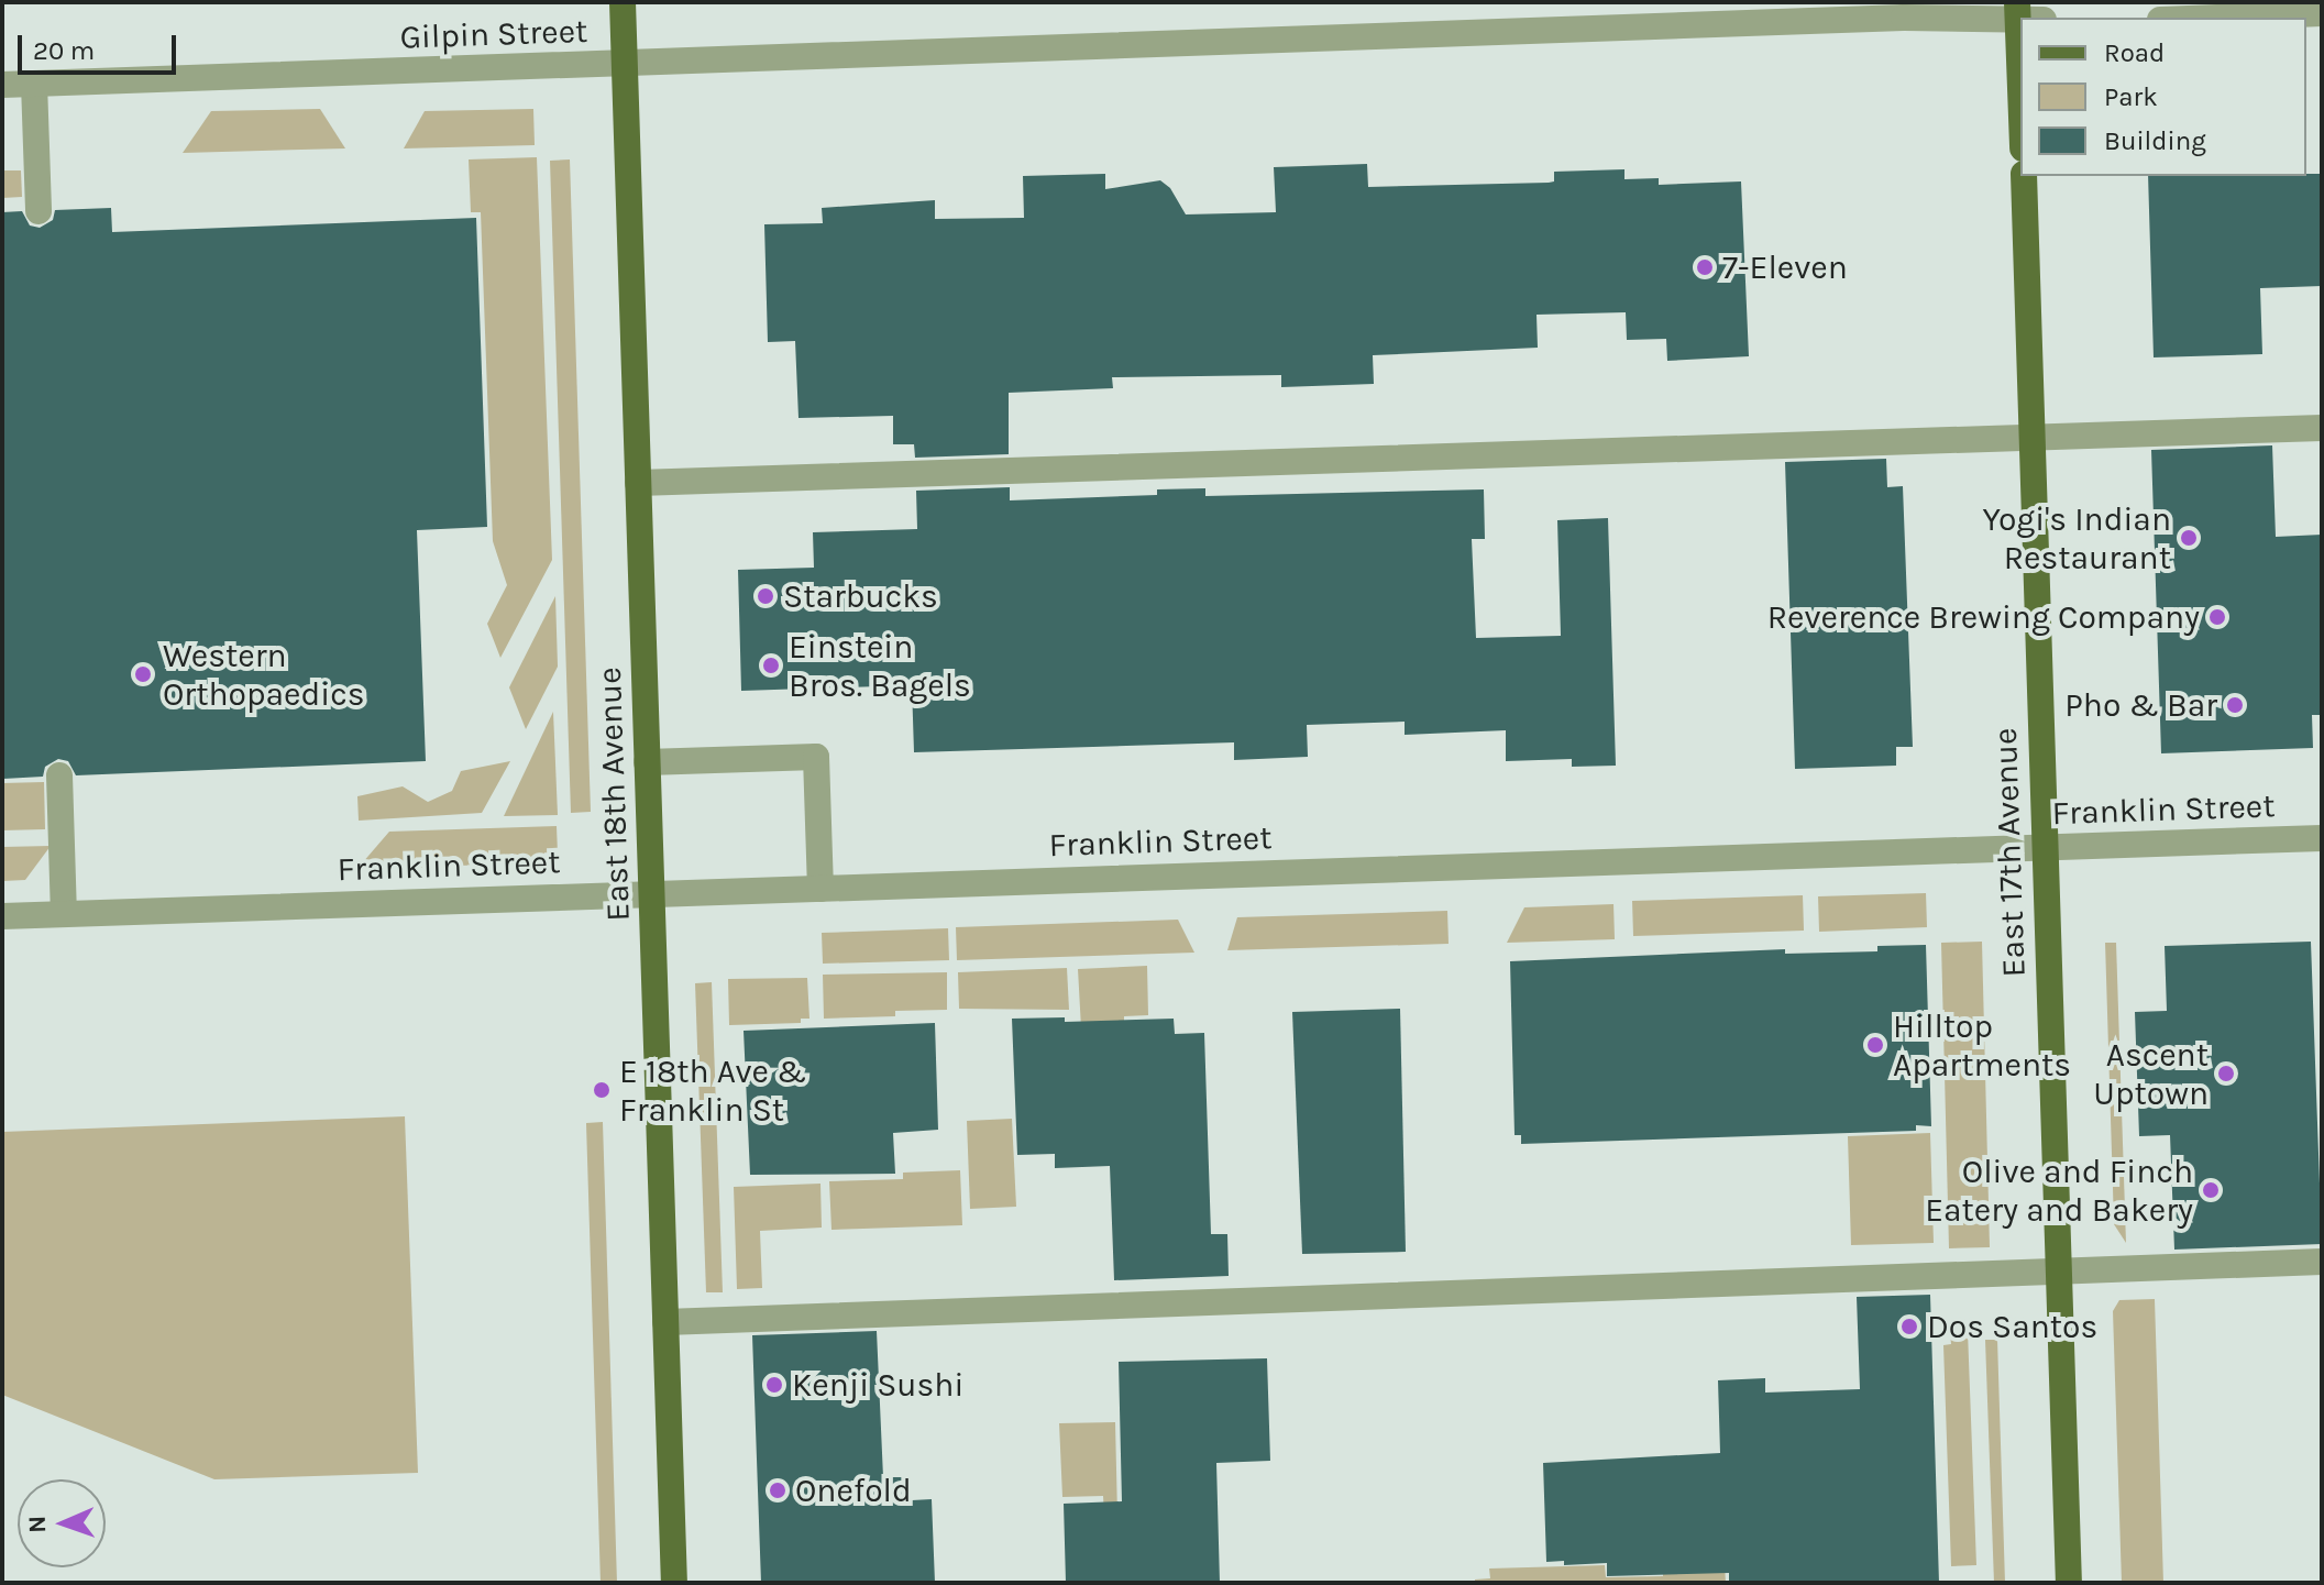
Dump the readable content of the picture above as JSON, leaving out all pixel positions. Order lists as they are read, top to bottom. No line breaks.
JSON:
{"streets":{"main road":["East 18th Avenue","East 17th Avenue"],"street":["Gilpin Street","Franklin Street"]},"crossings":[["Gilpin Street","East 18th Avenue"],["East 18th Avenue","Franklin Street"],["Franklin Street","East 17th Avenue"]],"places":["7-Eleven","Yogi's Indian Restaurant","Starbucks","Reverence Brewing Company","Einstein Bros. Bagels","Western Orthopaedics","Pho & Bar","Hilltop Apartments","Ascent Uptown","E 18th Ave & Franklin St","Olive and Finch Eatery and Bakery","Dos Santos","Kenji Sushi","Onefold"],"legend":["Road","Park","Building"],"scale_bar":"20 m","north":"left"}
